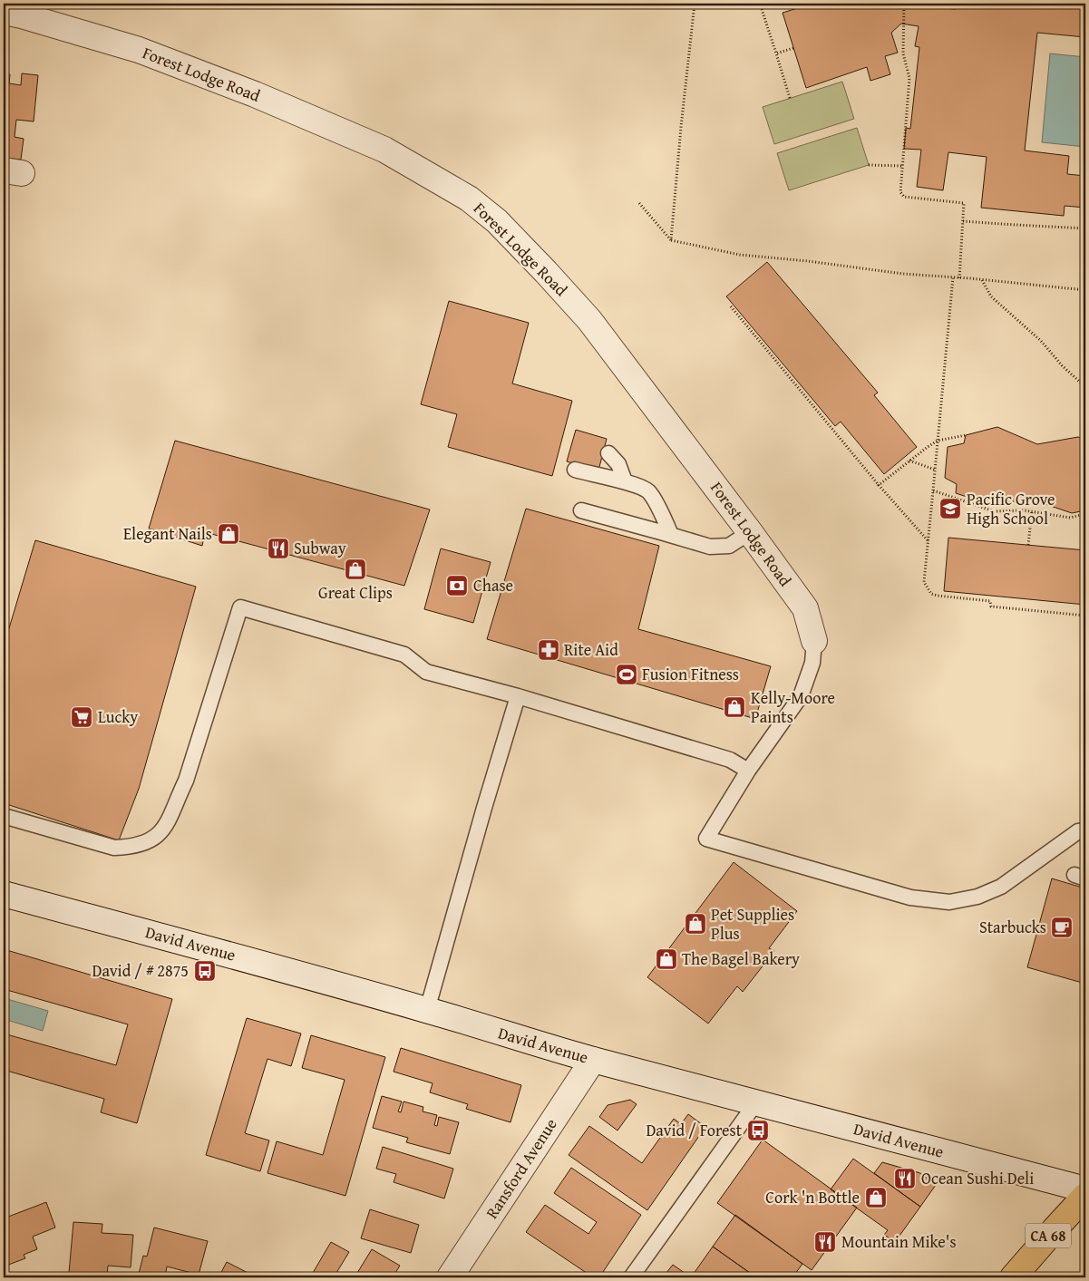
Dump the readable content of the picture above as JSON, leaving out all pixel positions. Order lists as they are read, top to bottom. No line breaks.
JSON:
{"streets":{"main road":["CA 68"],"street":["Forest Lodge Road","David Avenue","Ransford Avenue"]},"crossings":[["David Avenue","Ransford Avenue"]],"places":{"school or university":["Pacific Grove High School"],"shop":["Elegant Nails","Great Clips","Kelly-Moore Paints","Pet Supplies Plus","The Bagel Bakery","Cork 'n Bottle"],"restaurant":["Subway","Ocean Sushi Deli","Mountain Mike's"],"bank":["Chase"],"pharmacy":["Rite Aid"],"sports":["Fusion Fitness"],"supermarket":["Lucky"],"cafe":["Starbucks"],"bus stop":["David / # 2875","David / Forest"]}}
